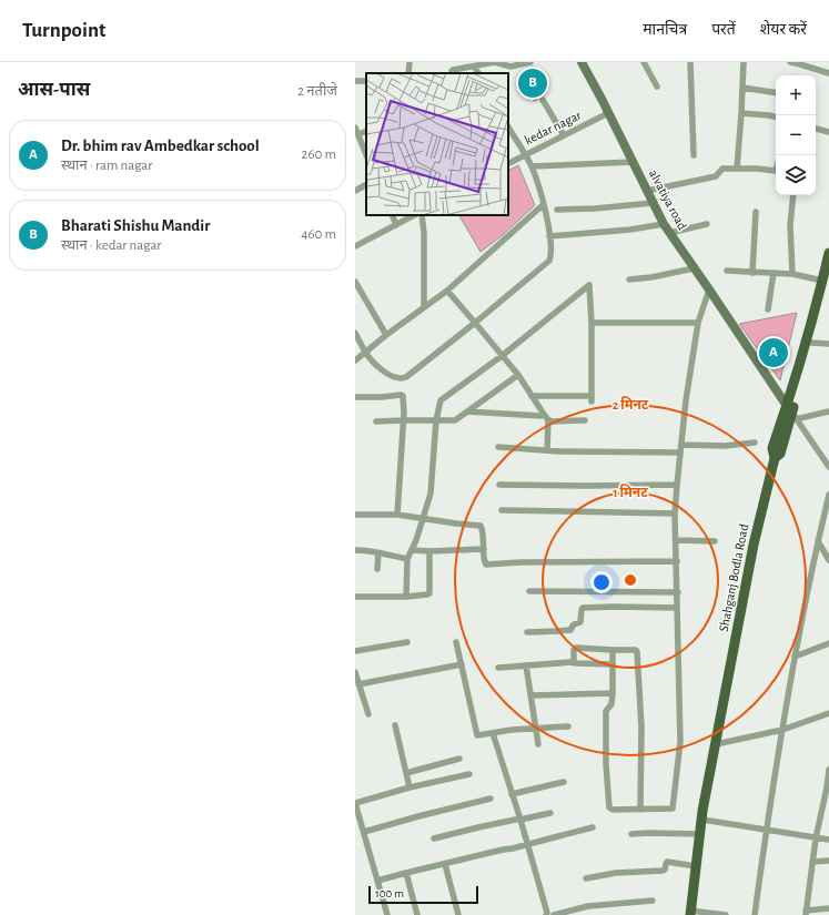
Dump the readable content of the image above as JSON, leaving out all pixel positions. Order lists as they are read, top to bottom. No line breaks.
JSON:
{"streets":{"main road":["Shahganj Bodla Road"],"street":["kedar nagar","alvatiya road"]},"crossings":[["kedar nagar","alvatiya road"],["alvatiya road","Shahganj Bodla Road"]],"scale_bar":"100 m","page":{"header":"Turnpoint","nav":["मानचित्र","परतें","शेयर करें"],"heading":["आस-पास","2 नतीजे"],"pins":["B","A"],"map_buttons":["+","−"],"list":[{"mark":"A","name":"Dr. bhim rav Ambedkar school","note":"स्थान · ram nagar","value":"260 m"},{"mark":"B","name":"Bharati Shishu Mandir","note":"स्थान · kedar nagar","value":"460 m"}],"scale":"100 m"},"rings":["2 मिनट","1 मिनट"]}
